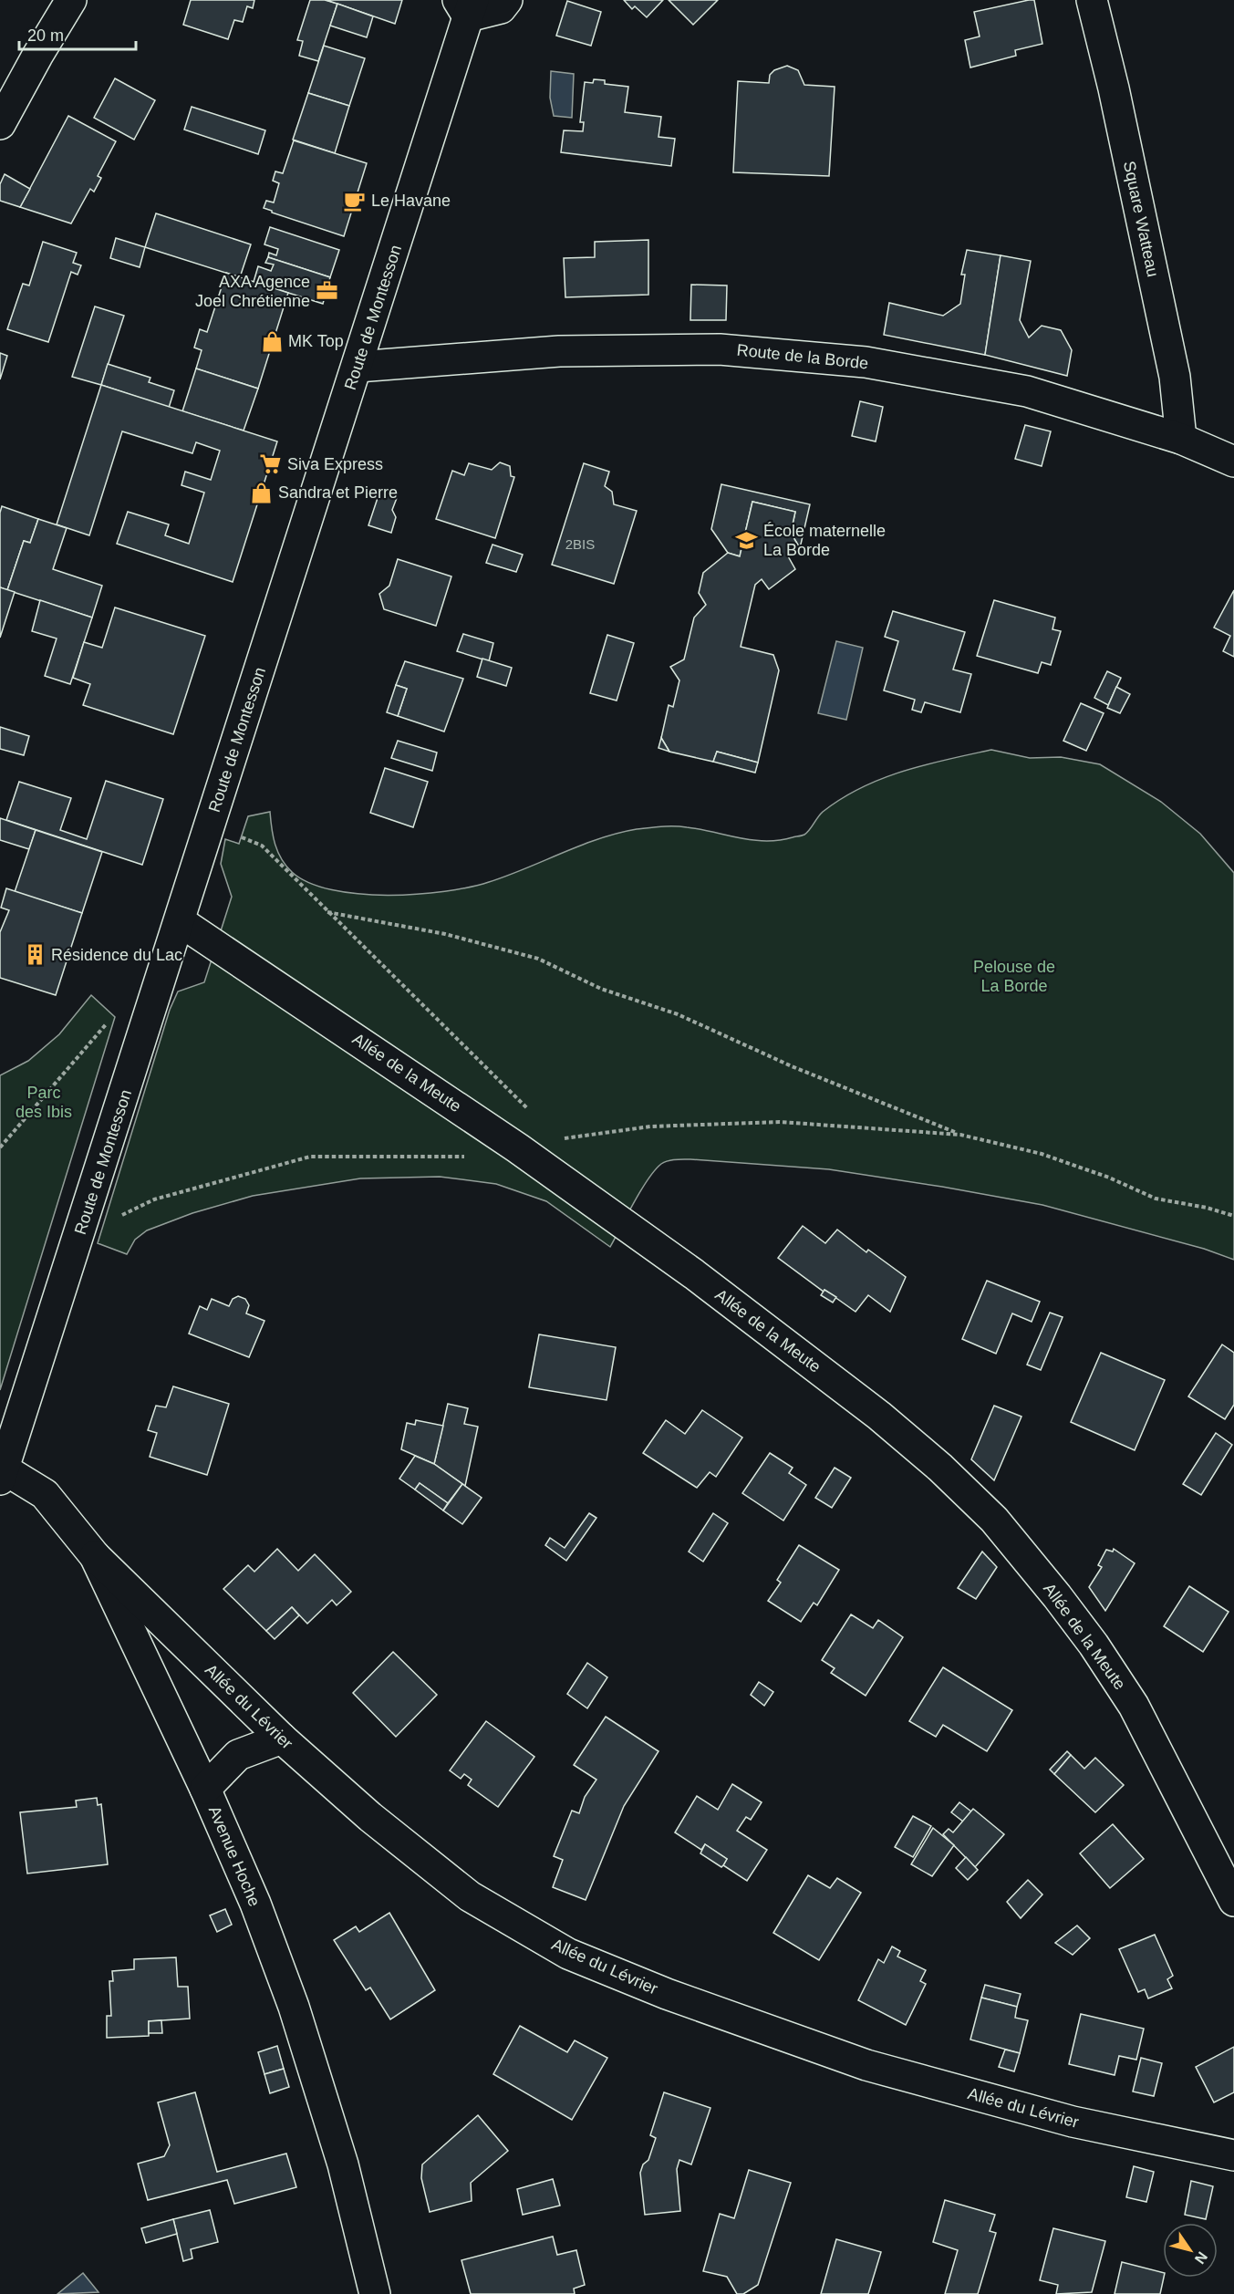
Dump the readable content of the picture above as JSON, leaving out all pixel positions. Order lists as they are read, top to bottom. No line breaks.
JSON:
{"streets":{"street":["Square Watteau","Route de Montesson","Route de la Borde","Allée de la Meute","Allée du Lévrier","Avenue Hoche"]},"crossings":[["Square Watteau","Route de la Borde"],["Route de Montesson","Route de la Borde"],["Route de Montesson","Allée de la Meute"],["Route de Montesson","Avenue Hoche"],["Allée du Lévrier","Avenue Hoche"]],"parks":["Pelouse de La Borde","Parc des Ibis"],"places":{"cafe":["Le Havane"],"office":["AXA Agence Joel Chrétienne"],"shop":["MK Top","Sandra et Pierre"],"supermarket":["Siva Express"],"school or university":["École maternelle La Borde"],"building":["Résidence du Lac"]},"house_numbers":["2BIS"],"scale_bar":"20 m","north":"bottom right"}
